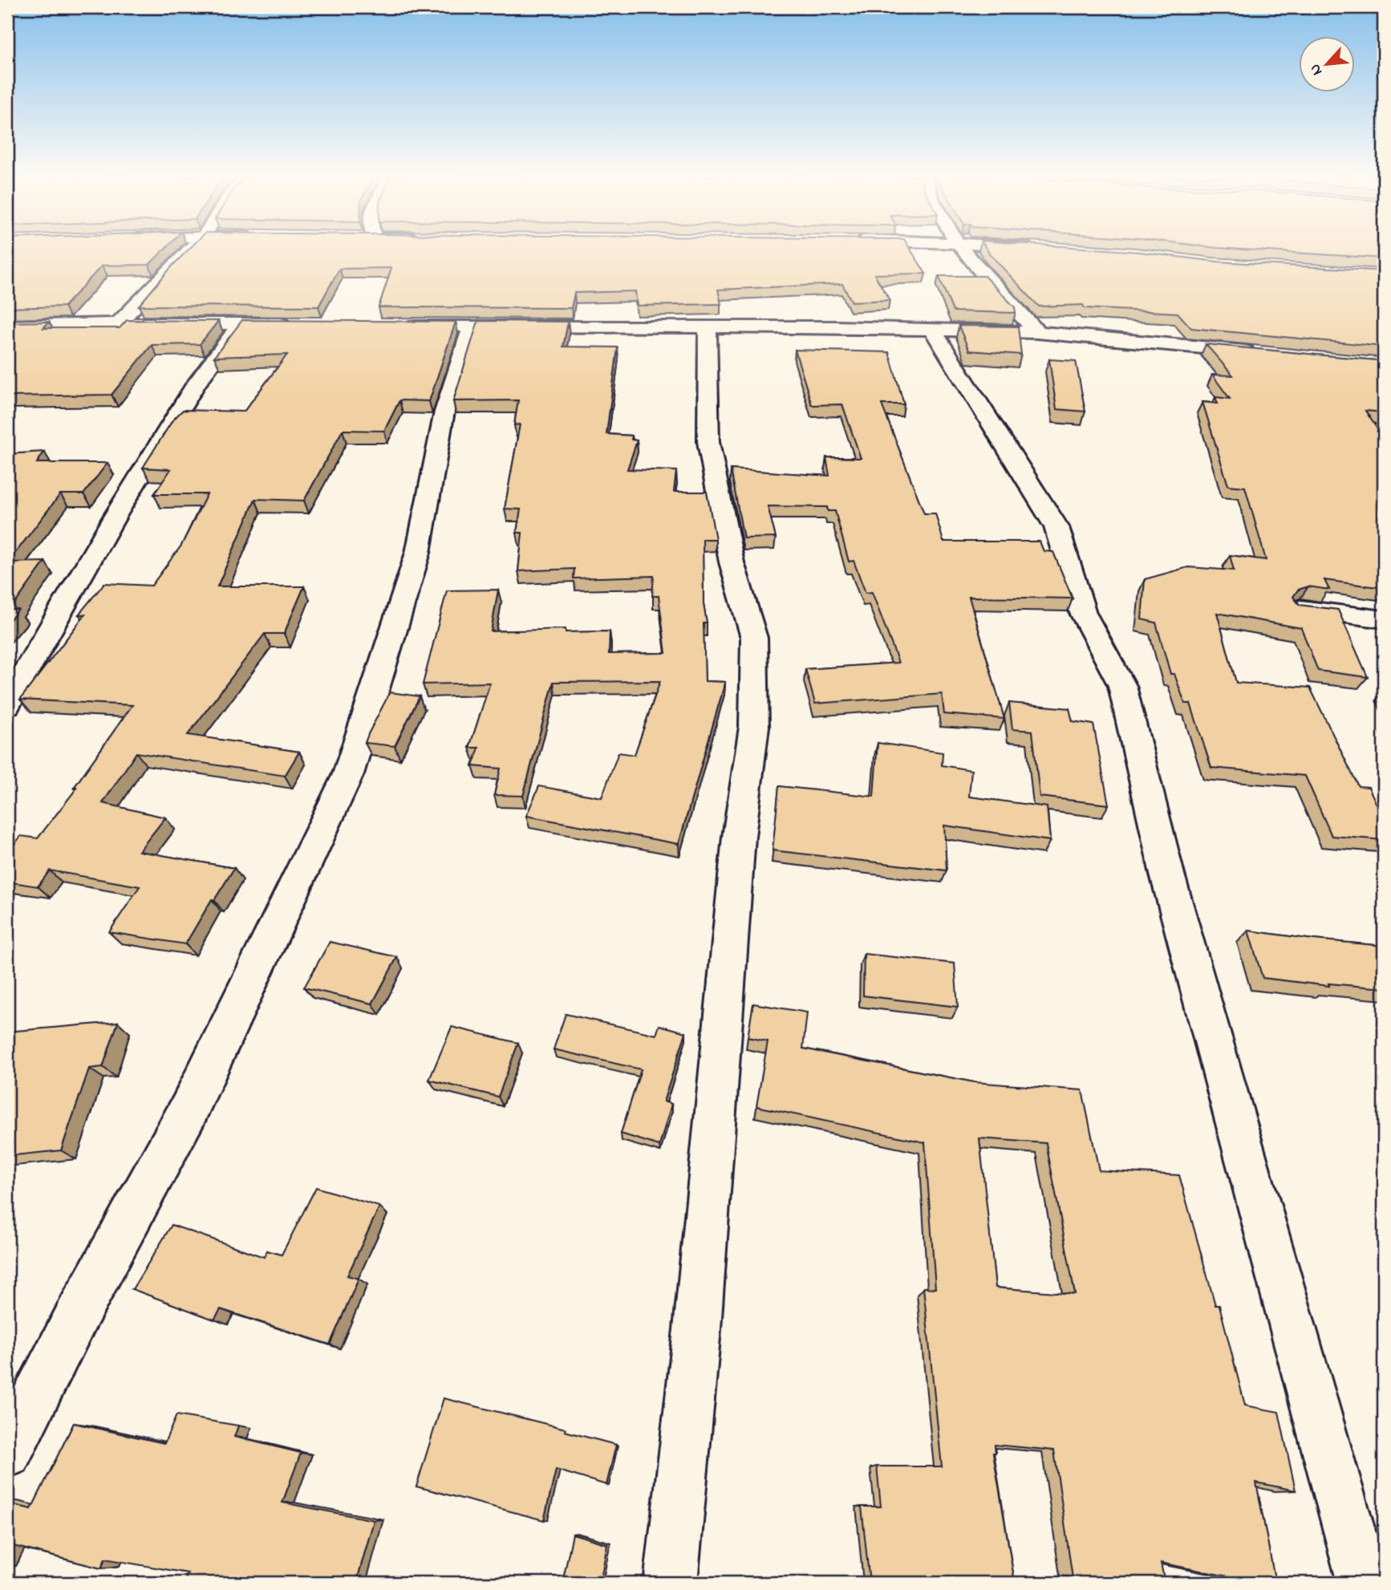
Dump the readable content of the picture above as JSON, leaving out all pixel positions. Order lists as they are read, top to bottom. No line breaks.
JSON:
{"north":"bottom left"}
